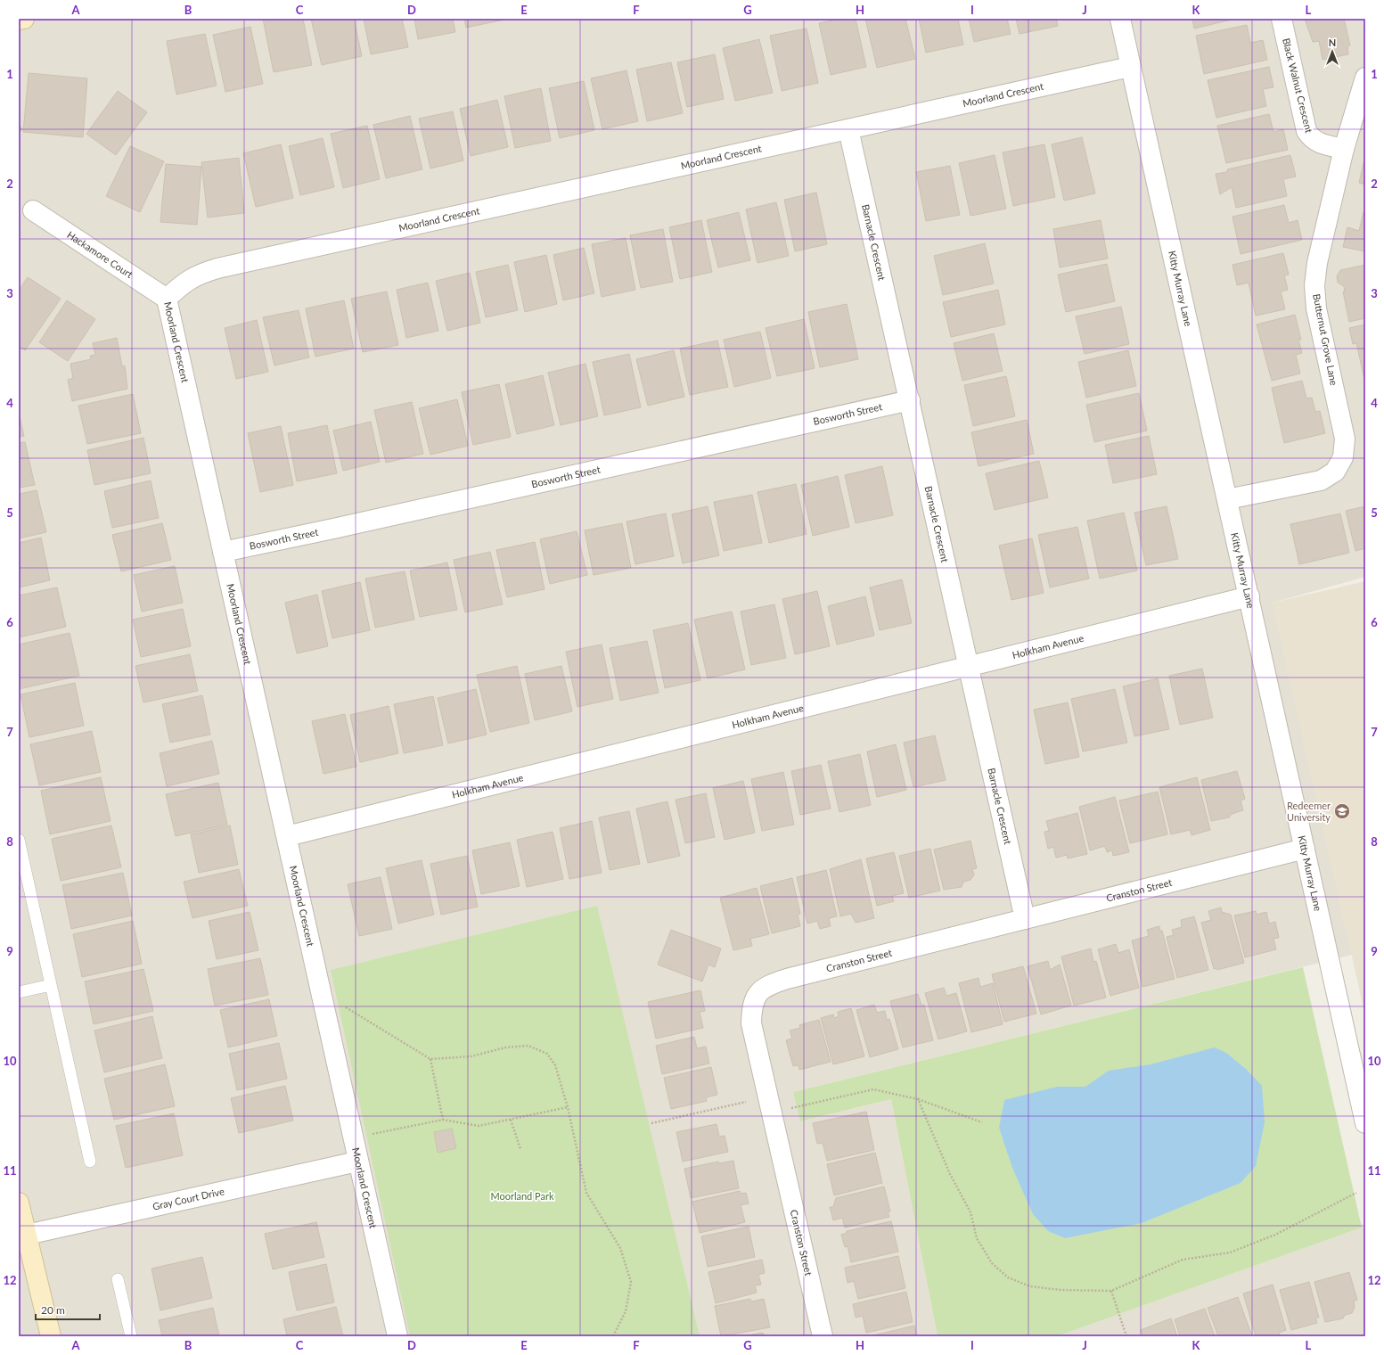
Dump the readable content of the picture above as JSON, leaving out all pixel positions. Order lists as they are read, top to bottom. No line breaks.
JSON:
{"streets":{"street":["Black Walnut Crescent","Moorland Crescent","Barnacle Crescent","Hackamore Court","Kitty Murray Lane","Butternut Grove Lane","Bosworth Street","Holkham Avenue","Cranston Street","Gray Court Drive"]},"crossings":[["Black Walnut Crescent","Butternut Grove Lane"],["Moorland Crescent","Barnacle Crescent"],["Moorland Crescent","Hackamore Court"],["Moorland Crescent","Kitty Murray Lane"],["Moorland Crescent","Bosworth Street"],["Moorland Crescent","Holkham Avenue"],["Moorland Crescent","Gray Court Drive"],["Barnacle Crescent","Bosworth Street"],["Barnacle Crescent","Holkham Avenue"],["Barnacle Crescent","Cranston Street"],["Kitty Murray Lane","Butternut Grove Lane"],["Kitty Murray Lane","Holkham Avenue"],["Kitty Murray Lane","Cranston Street"]],"parks":["Moorland Park"],"places":{"school or university":["Redeemer University"]},"scale_bar":"20 m","north":"top","grid":{"columns":["A","B","C","D","E","F","G","H","I","J","K","L"],"rows":["1","2","3","4","5","6","7","8","9","10","11","12"]}}
